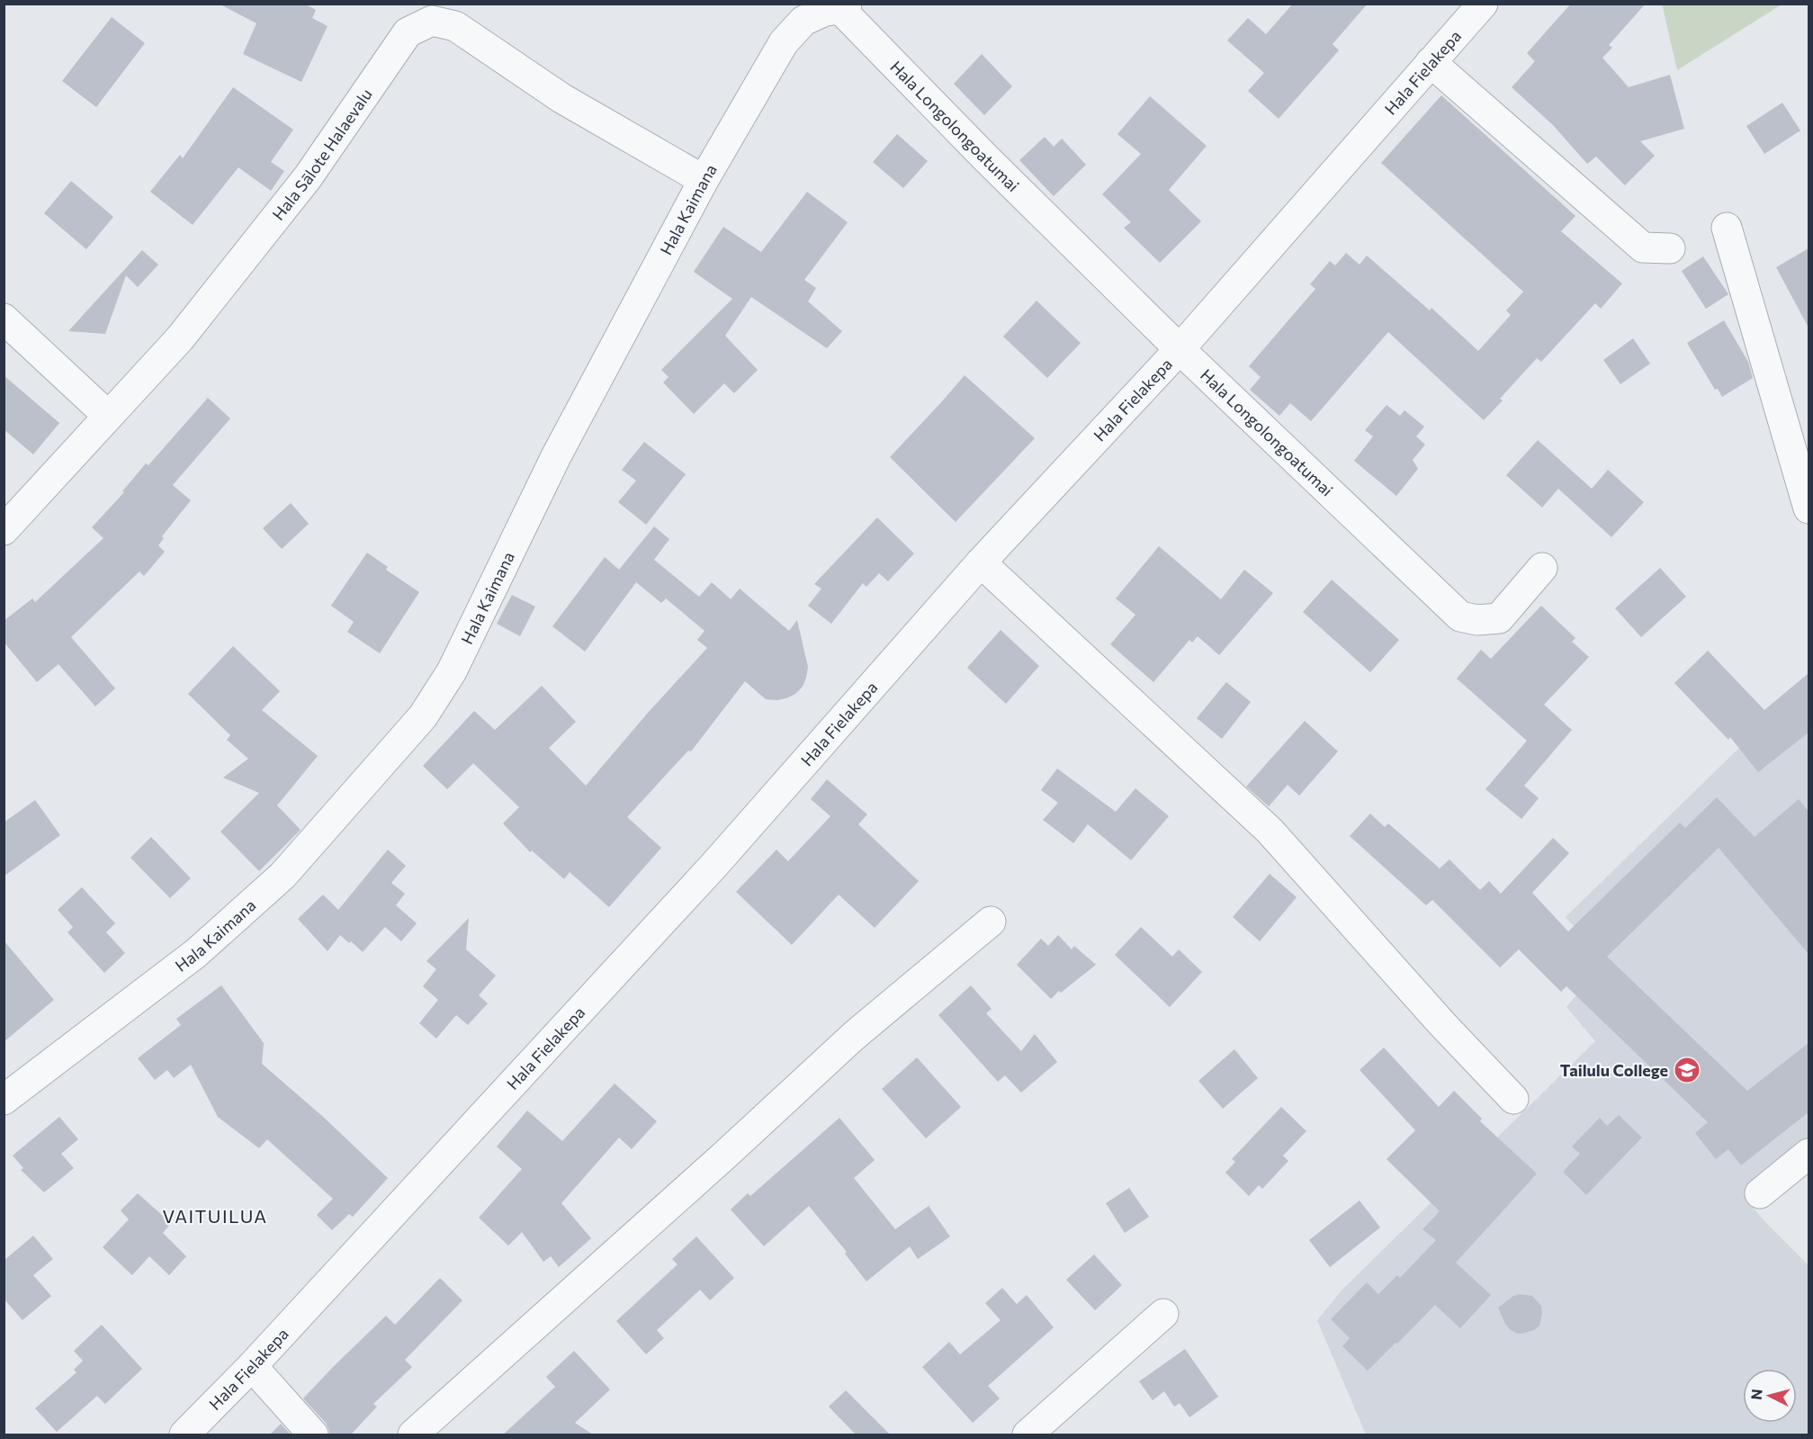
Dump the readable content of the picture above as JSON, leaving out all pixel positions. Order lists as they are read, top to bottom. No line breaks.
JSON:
{"streets":{"street":["Hala Fielakepa","Hala Longolongoatumai","Hala Sālote Halaevalu","Hala Kaimana"]},"crossings":[["Hala Fielakepa","Hala Longolongoatumai"],["Hala Longolongoatumai","Hala Kaimana"],["Hala Sālote Halaevalu","Hala Kaimana"]],"districts":["VAITUILUA"],"places":{"school or university":["Tailulu College"]},"north":"left"}
